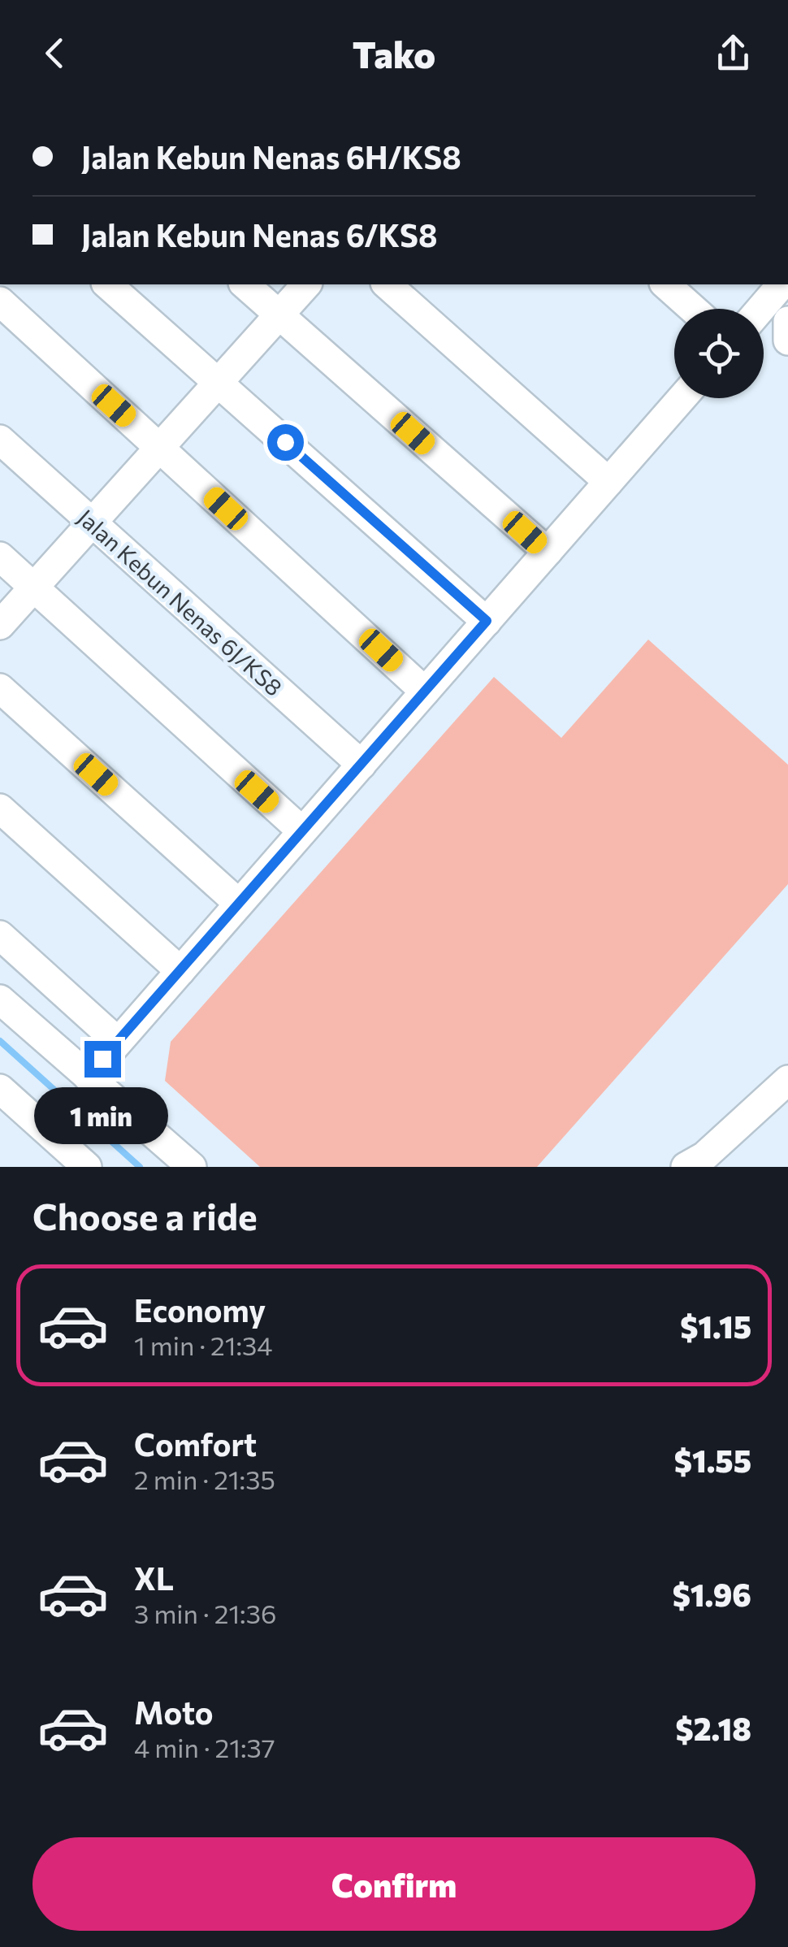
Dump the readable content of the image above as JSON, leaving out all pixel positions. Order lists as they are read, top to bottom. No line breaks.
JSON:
{"streets":{"street":["Jalan Kebun Nenas 6J/KS8"]},"page":{"header":"Tako","banner":["Jalan Kebun Nenas 6H/KS8","Jalan Kebun Nenas 6/KS8"],"bubble":"1 min","heading":"Choose a ride","list":[{"name":"Economy","note":"1 min · 21:34","value":"$1.15"},{"name":"Comfort","note":"2 min · 21:35","value":"$1.55"},{"name":"XL","note":"3 min · 21:36","value":"$1.96"},{"name":"Moto","note":"4 min · 21:37","value":"$2.18"}],"buttons":"Confirm"}}
